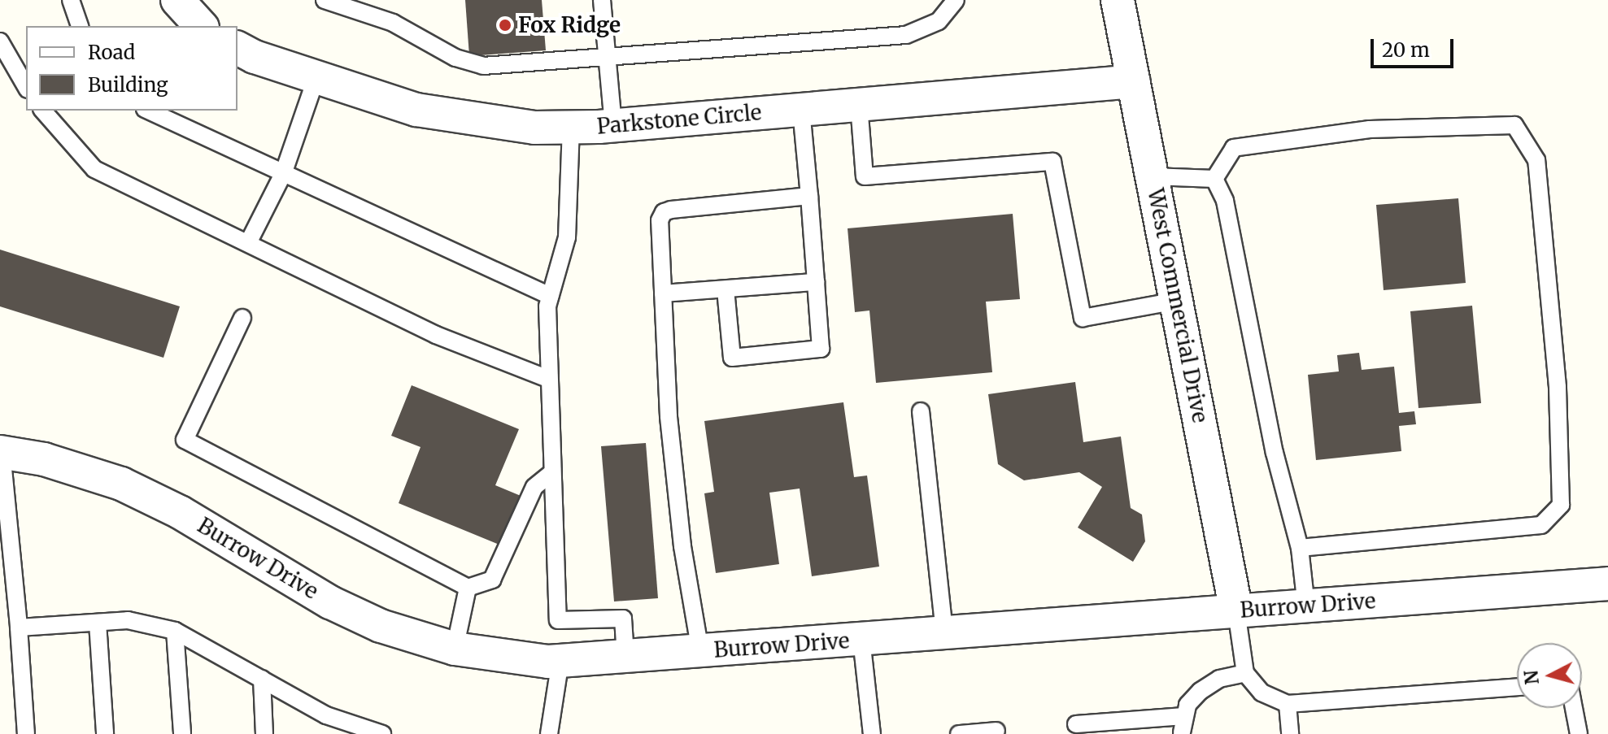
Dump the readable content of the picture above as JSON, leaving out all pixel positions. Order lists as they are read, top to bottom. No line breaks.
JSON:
{"streets":{"street":["Parkstone Circle","West Commercial Drive","Burrow Drive"]},"crossings":[["Parkstone Circle","West Commercial Drive"],["West Commercial Drive","Burrow Drive"]],"places":["Fox Ridge"],"legend":["Road","Building"],"scale_bar":"20 m","north":"left"}
